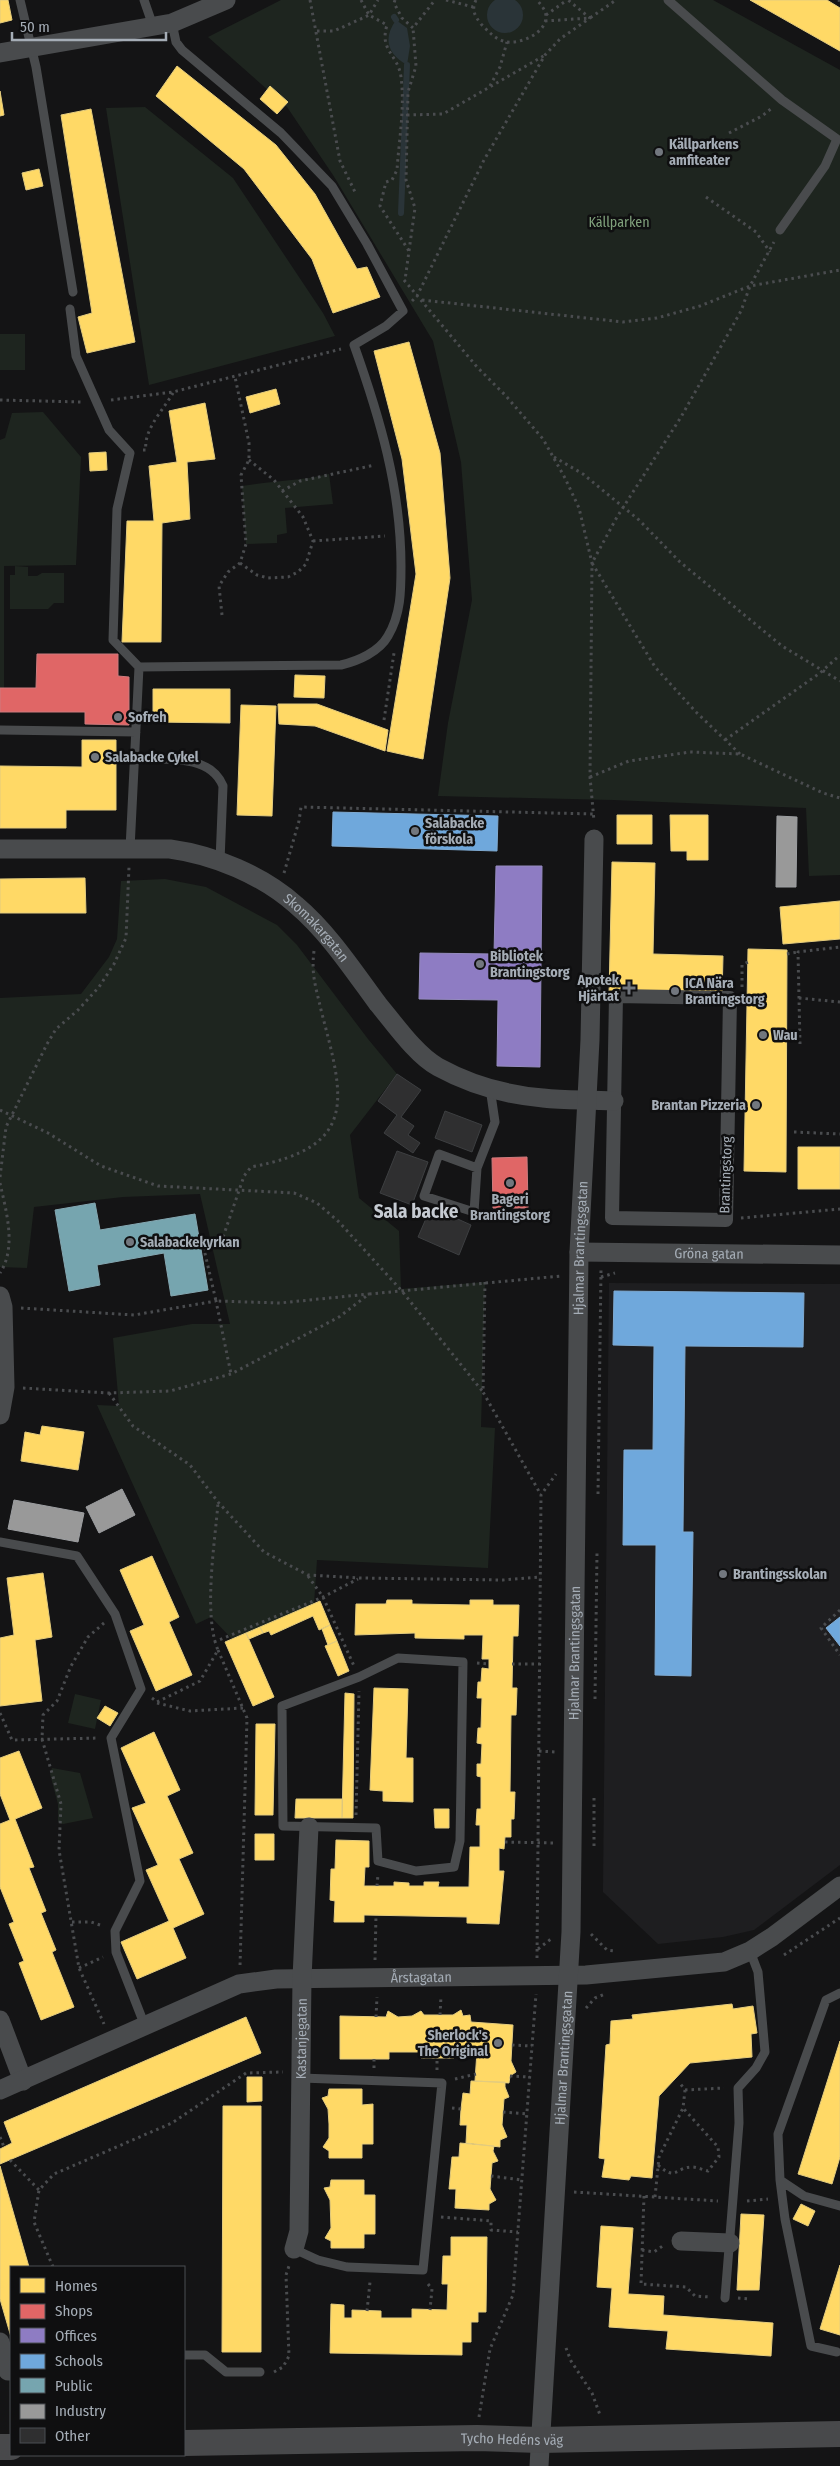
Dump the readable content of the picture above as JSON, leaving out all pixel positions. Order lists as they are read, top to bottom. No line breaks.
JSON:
{"streets":{"main road":["Tycho Hedéns väg"],"street":["Skomakargatan","Brantingstorg","Hjalmar Brantingsgatan","Gröna gatan","Årstagatan","Kastanjegatan"]},"crossings":[["Skomakargatan","Brantingstorg"],["Skomakargatan","Hjalmar Brantingsgatan"],["Hjalmar Brantingsgatan","Gröna gatan"],["Hjalmar Brantingsgatan","Årstagatan"],["Hjalmar Brantingsgatan","Tycho Hedéns väg"],["Årstagatan","Kastanjegatan"]],"districts":["Sala backe"],"parks":["Källparken"],"places":{"other":["Källparkens amfiteater","Sofreh","Salabacke Cykel","Salabacke förskola","Bibliotek Brantingstorg","ICA Nära Brantingstorg","Wau","Brantan Pizzeria","Bageri Brantingstorg","Salabackekyrkan","Brantingsskolan","Sherlock's The Original"],"health":["Apotek Hjärtat"]},"legend":["Homes","Shops","Offices","Schools","Public","Industry","Other"],"scale_bar":"50 m"}
